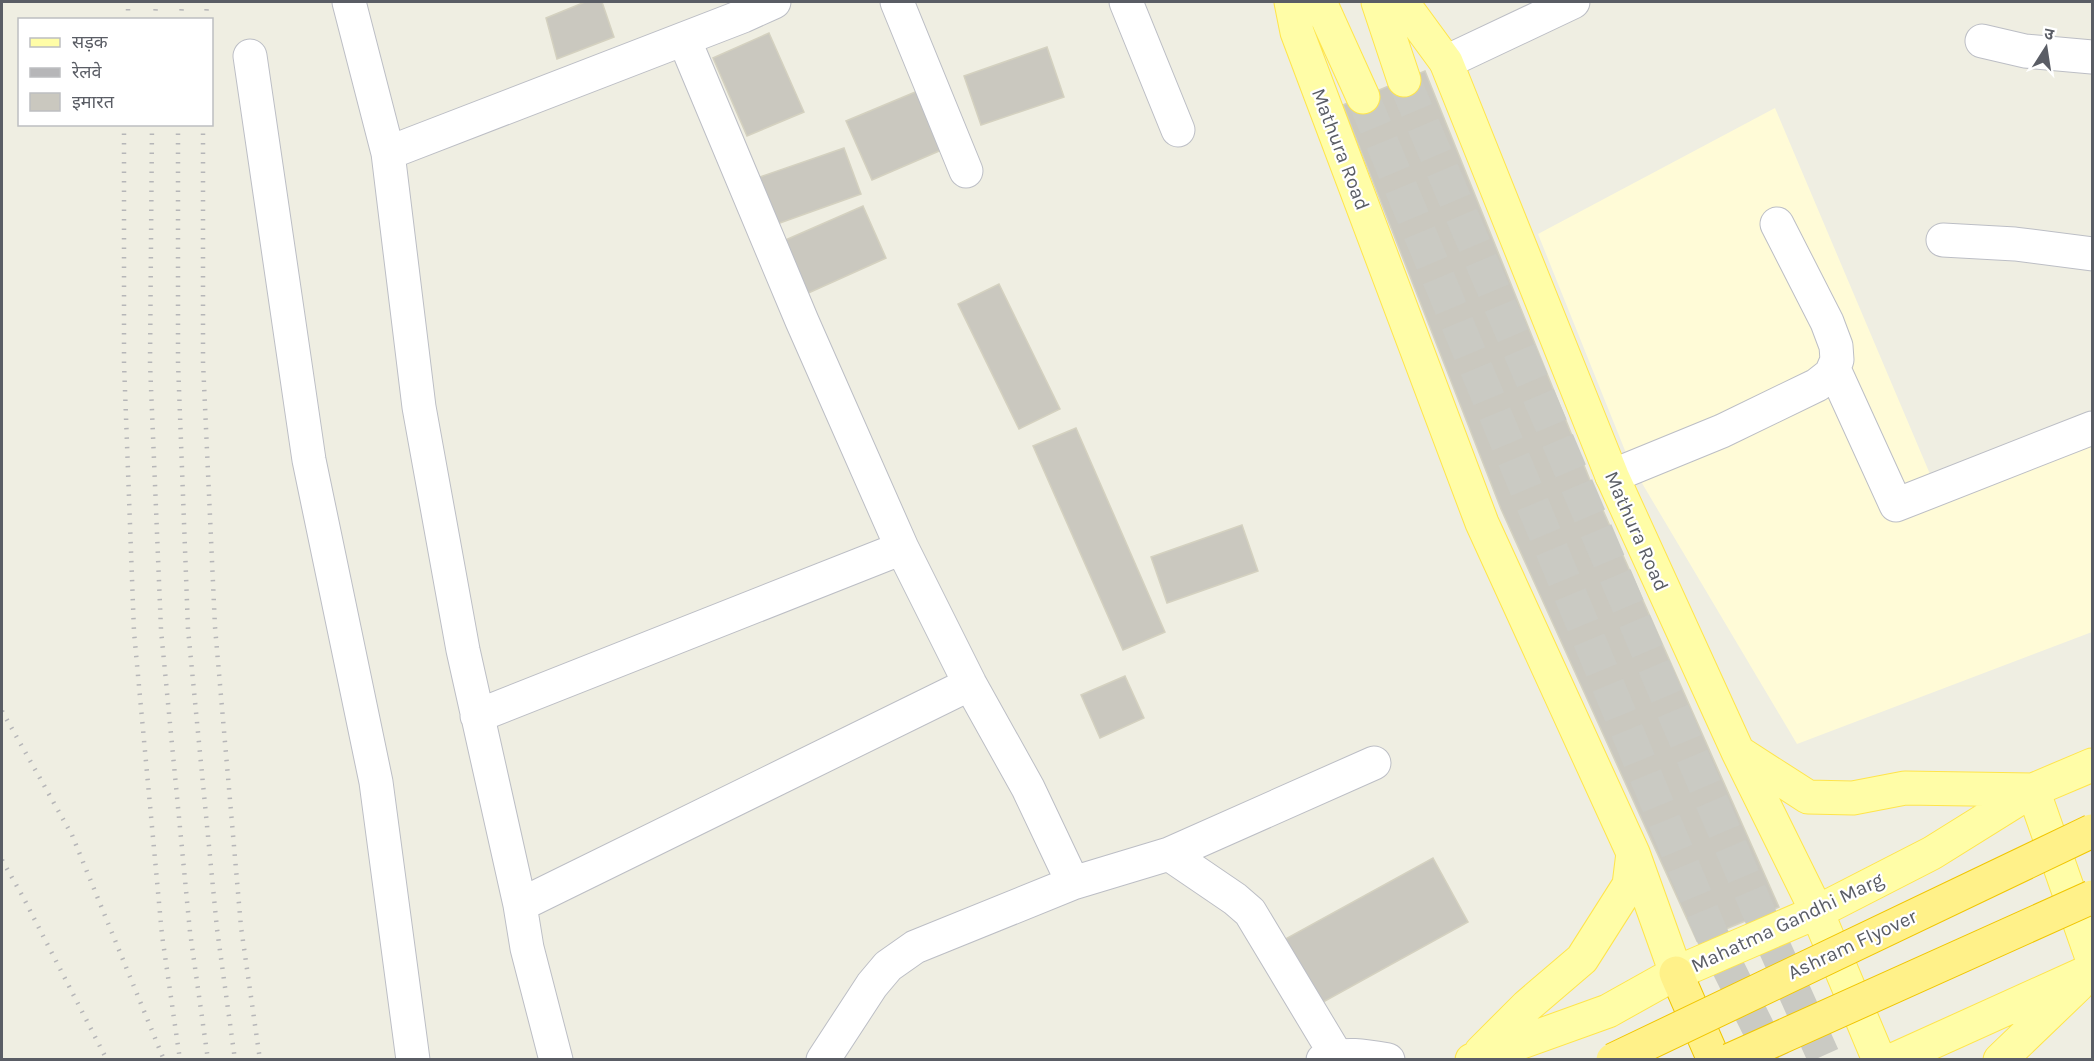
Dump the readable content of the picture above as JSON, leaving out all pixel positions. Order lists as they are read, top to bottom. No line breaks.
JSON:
{"streets":{"highway":["Mathura Road","Ashram Flyover"],"main road":["Mahatma Gandhi Marg"]},"crossings":[["Mathura Road","Mahatma Gandhi Marg"]],"legend":["सड़क","रेलवे","इमारत"],"north":"top"}
